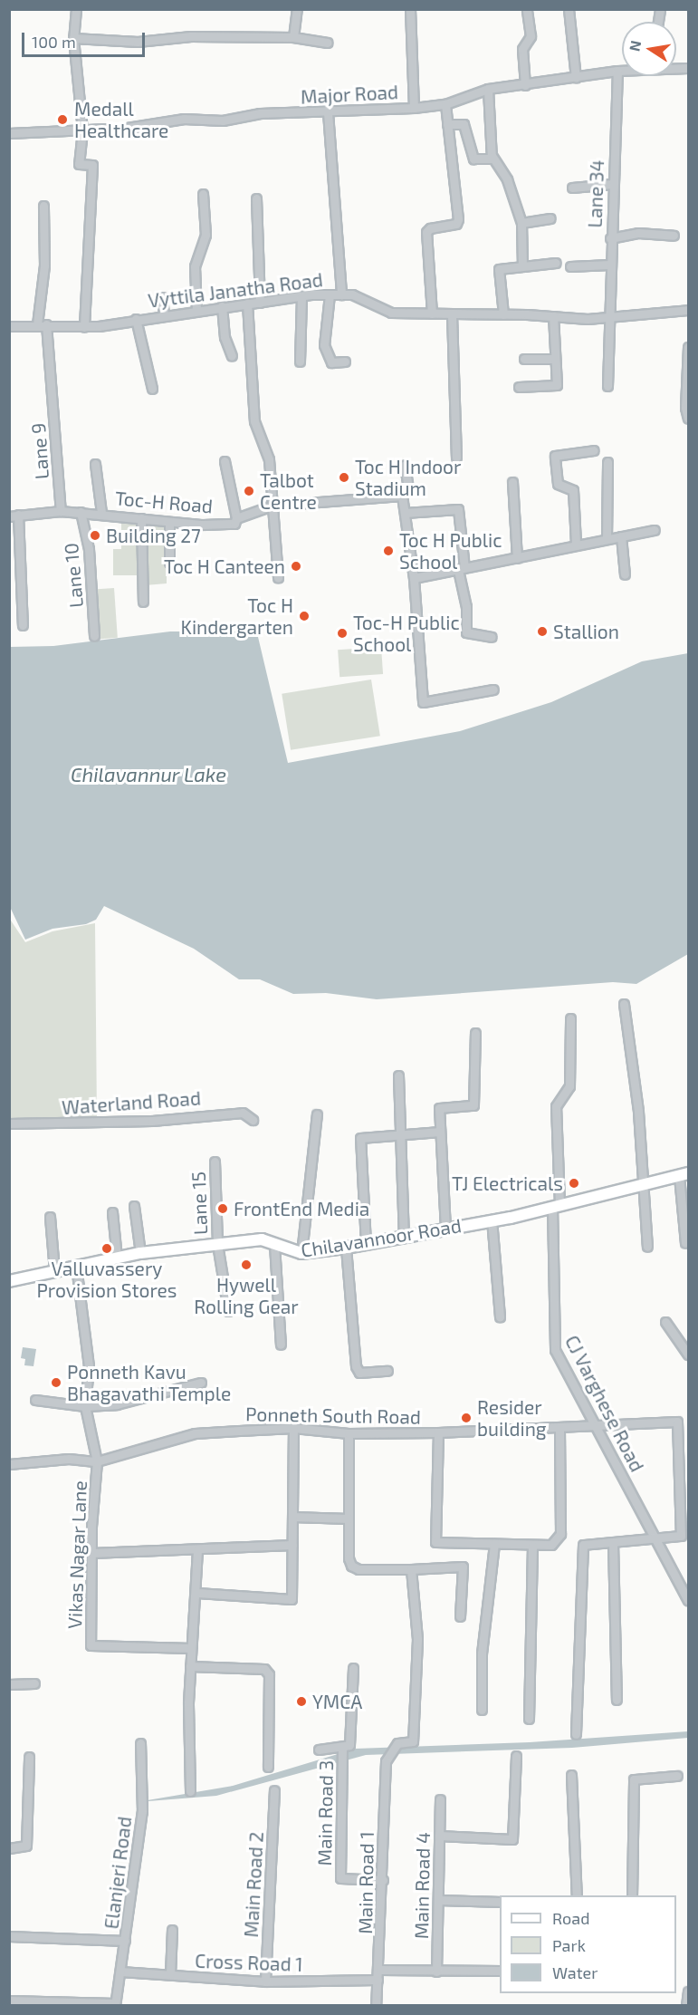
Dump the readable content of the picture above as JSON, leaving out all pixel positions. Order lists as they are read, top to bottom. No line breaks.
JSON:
{"streets":{"street":["Major Road","Lane 34","Vyttila Janatha Road","Lane 9","Toc-H Road","Lane 10","Waterland Road","Lane 15","Chilavannoor Road","CJ Varghese Road","Ponneth South Road","Vikas Nagar Lane","Main Road 3","Elanjeri Road","Main Road 1","Main Road 2","Main Road 4","Cross Road 1"]},"crossings":[["Major Road","Lane 34"],["Lane 34","Vyttila Janatha Road"],["Vyttila Janatha Road","Lane 9"],["Lane 9","Toc-H Road"],["Toc-H Road","Lane 10"],["Lane 15","Chilavannoor Road"],["Chilavannoor Road","CJ Varghese Road"],["Chilavannoor Road","Vikas Nagar Lane"],["CJ Varghese Road","Ponneth South Road"],["Ponneth South Road","Vikas Nagar Lane"],["Main Road 3","Main Road 1"],["Elanjeri Road","Cross Road 1"],["Main Road 1","Cross Road 1"],["Main Road 2","Cross Road 1"]],"water":["Chilavannur Lake"],"places":["Medall Healthcare","Toc H Indoor Stadium","Talbot Centre","Building 27","Toc H Public School","Toc H Canteen","Toc H Kindergarten","Stallion","Toc-H Public School","TJ Electricals","FrontEnd Media","Valluvassery Provision Stores","Hywell Rolling Gear","Ponneth Kavu Bhagavathi Temple","Resider building","YMCA"],"legend":["Road","Park","Water"],"scale_bar":"100 m","north":"left"}
